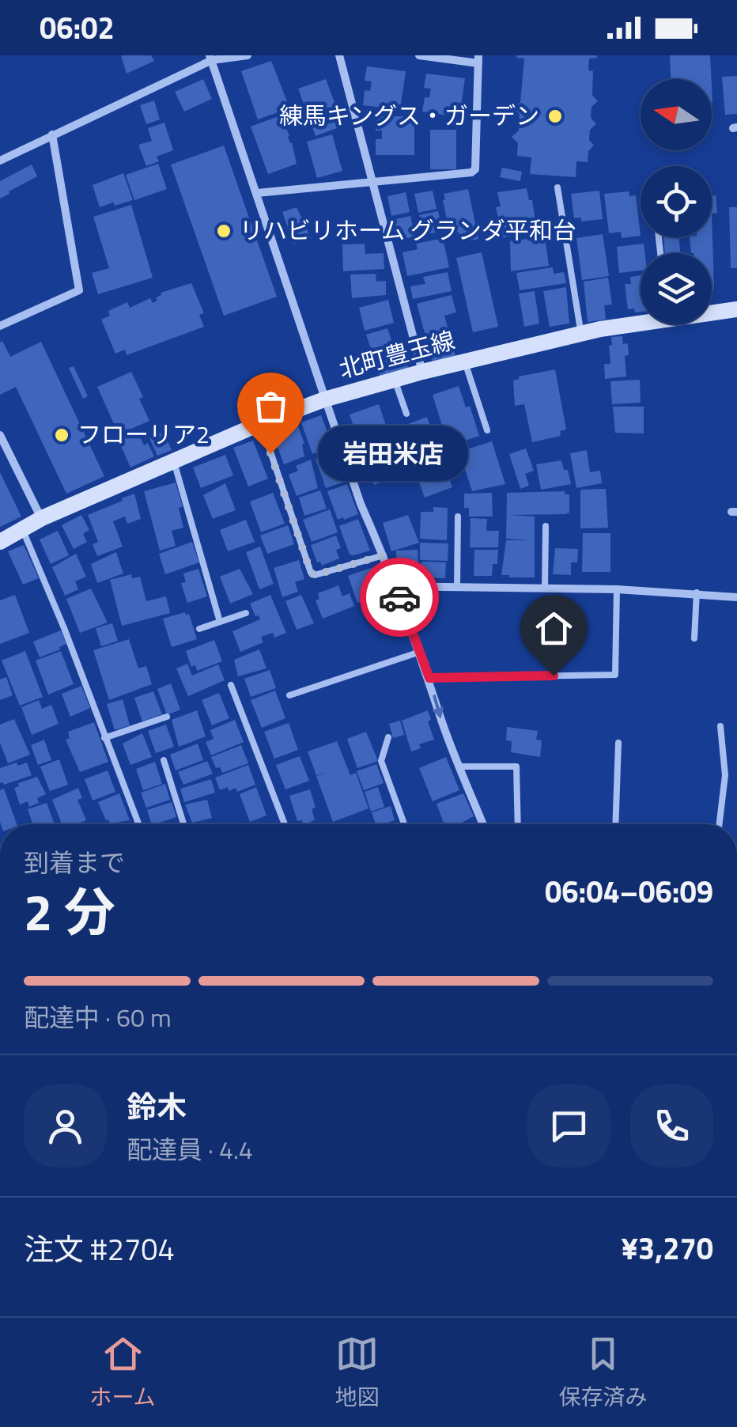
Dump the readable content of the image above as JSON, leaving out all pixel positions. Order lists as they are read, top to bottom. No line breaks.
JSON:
{"streets":{"main road":["北町豊玉線"]},"places":["練馬キングス・ガーデン","リハビリホーム グランダ平和台","フローリア2","岩田米店"],"north":"left","page":{"status":"06:02","bubble":"岩田米店","heading":["2 分","到着まで","06:04–06:09"],"panel":["鈴木","配達員 · 4.4","注文 #2704","¥3,270"],"bar":"配達中 · 60 m","tabs":["ホーム","地図","保存済み"]}}
